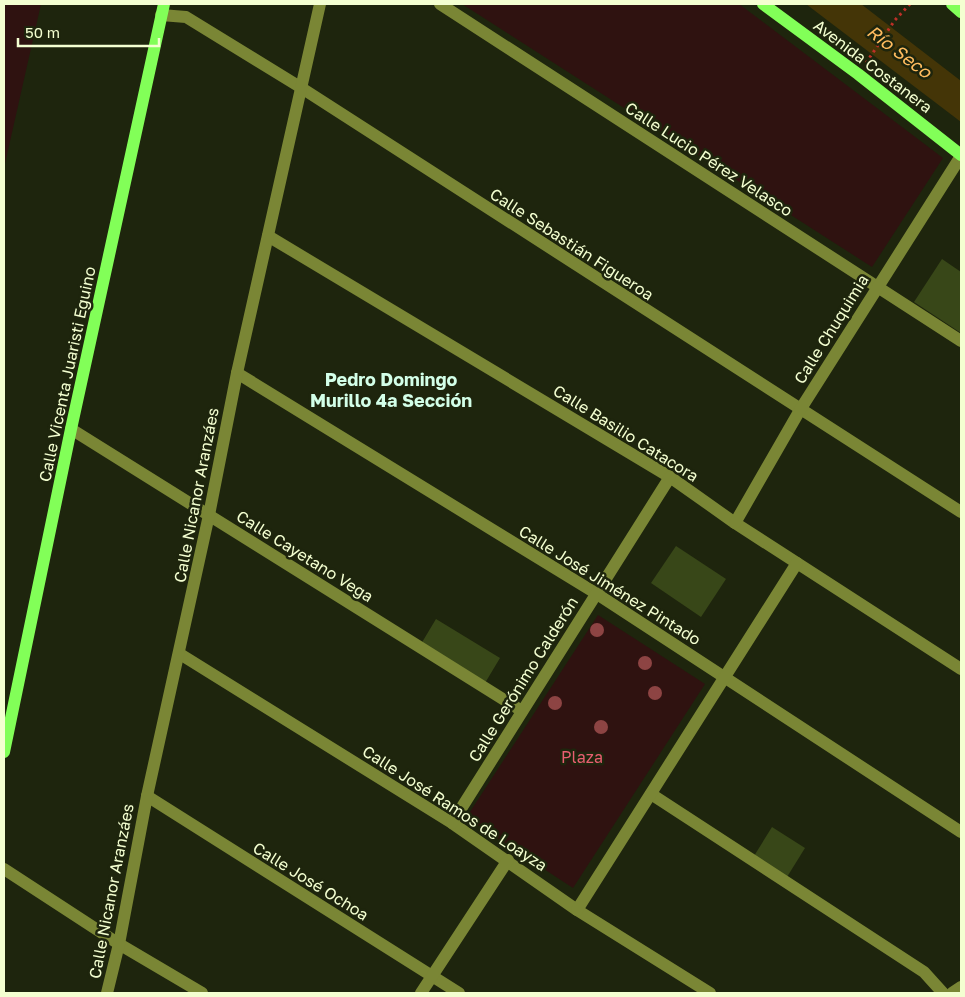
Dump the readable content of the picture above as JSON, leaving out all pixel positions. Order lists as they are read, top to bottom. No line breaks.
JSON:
{"streets":{"main road":["Avenida Costanera","Calle Vicenta Juaristi Eguino"],"street":["Calle Lucio Pérez Velasco","Calle Sebastián Figueroa","Calle Chuquimia","Calle Basilio Catacora","Calle Nicanor Aranzáes","Calle Cayetano Vega","Calle José Jiménez Pintado","Calle Gerónimo Calderón","Calle José Ramos de Loayza","Calle José Ochoa"]},"crossings":[["Avenida Costanera","Calle Chuquimia"],["Calle Lucio Pérez Velasco","Calle Chuquimia"],["Calle Sebastián Figueroa","Calle Chuquimia"],["Calle Sebastián Figueroa","Calle Vicenta Juaristi Eguino"],["Calle Sebastián Figueroa","Calle Nicanor Aranzáes"],["Calle Chuquimia","Calle Basilio Catacora"],["Calle Vicenta Juaristi Eguino","Calle Cayetano Vega"],["Calle Basilio Catacora","Calle Nicanor Aranzáes"],["Calle Basilio Catacora","Calle Gerónimo Calderón"],["Calle Nicanor Aranzáes","Calle Cayetano Vega"],["Calle Nicanor Aranzáes","Calle José Jiménez Pintado"],["Calle Nicanor Aranzáes","Calle José Ramos de Loayza"],["Calle Nicanor Aranzáes","Calle José Ochoa"],["Calle Cayetano Vega","Calle Gerónimo Calderón"],["Calle José Jiménez Pintado","Calle Gerónimo Calderón"],["Calle Gerónimo Calderón","Calle José Ramos de Loayza"]],"districts":["Pedro Domingo Murillo 4ª Sección"],"water":["Río Seco"],"parks":["Plaza"],"scale_bar":"50 m"}
